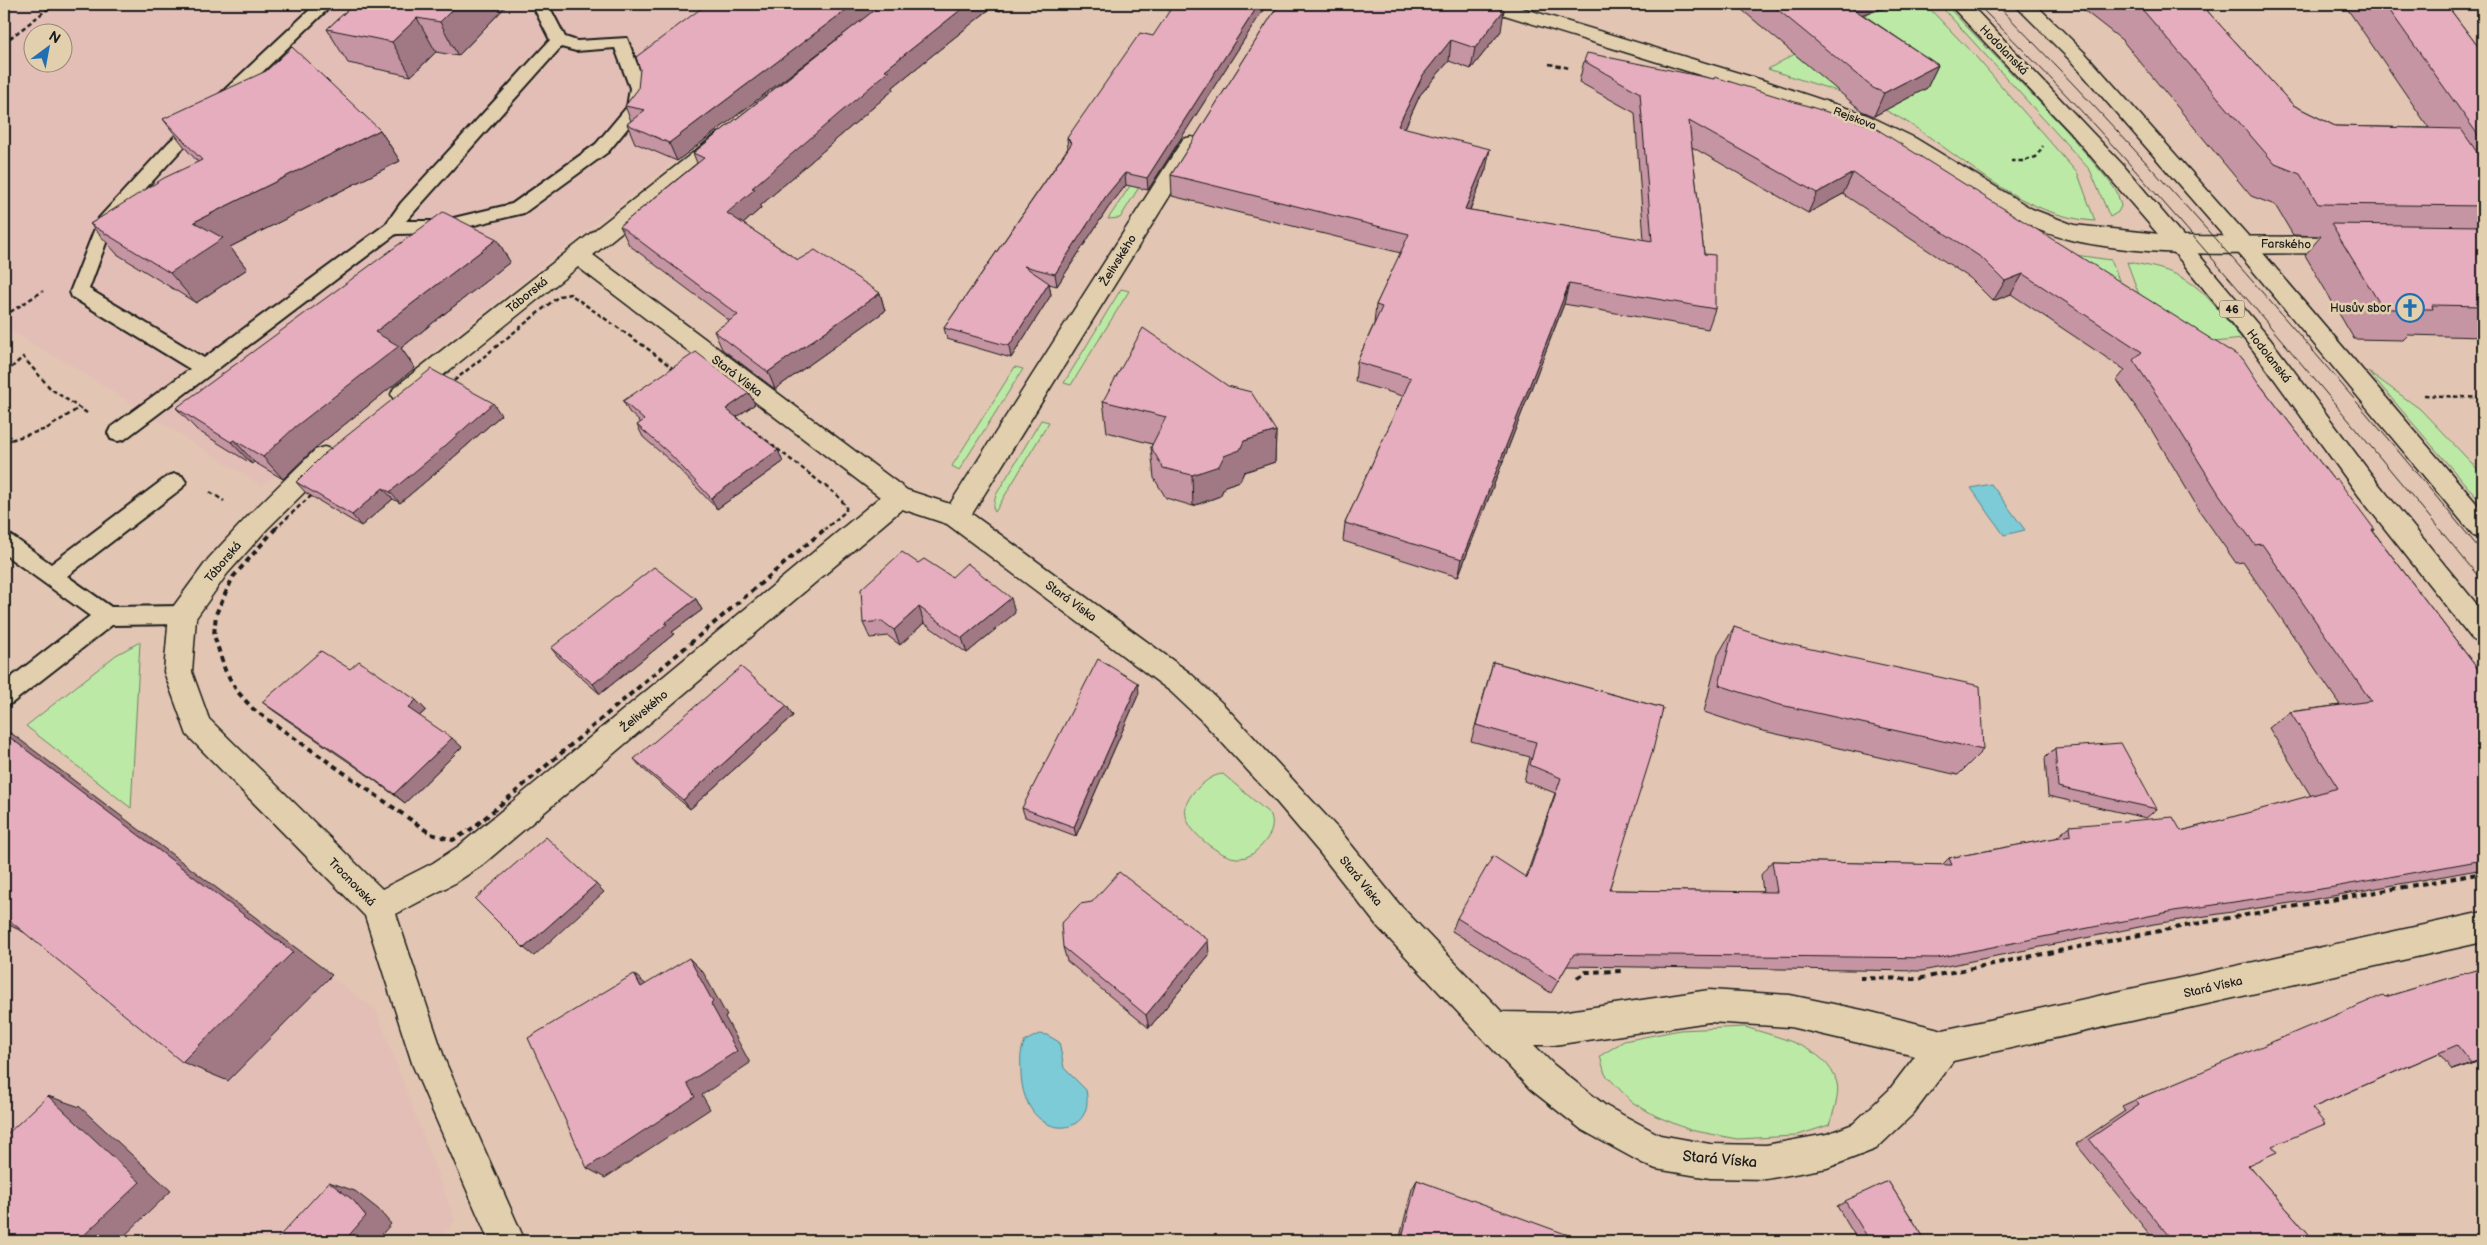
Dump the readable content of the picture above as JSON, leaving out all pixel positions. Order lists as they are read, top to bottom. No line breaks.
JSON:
{"streets":{"street":["Hodolanská","Rejskova","Farského","Želivského","Táborská","46","Stará Víska","Trocnovská"]},"crossings":[["Hodolanská","Rejskova"],["Rejskova","Farského"],["Želivského","Stará Víska"],["Želivského","Trocnovská"],["Táborská","Stará Víska"],["Táborská","Trocnovská"]],"places":{"church":["Husův sbor"]},"north":"top right"}
